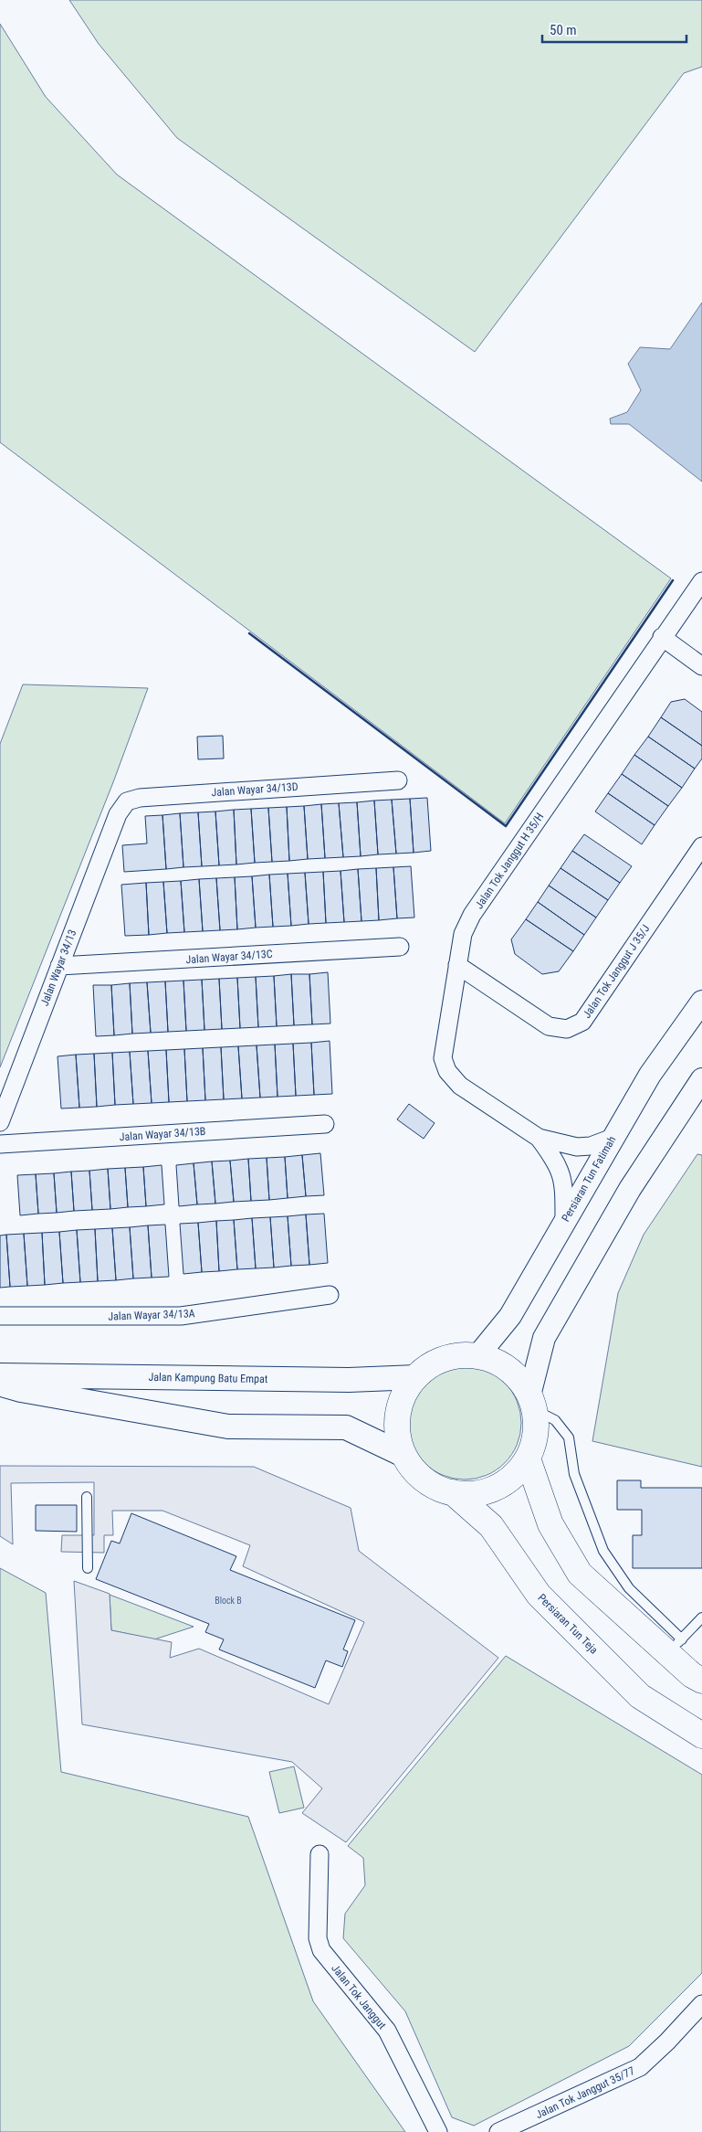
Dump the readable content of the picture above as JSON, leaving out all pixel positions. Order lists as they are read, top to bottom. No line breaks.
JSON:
{"streets":{"main road":["Jalan Kampung Batu Empat","Persiaran Tun Teja"],"street":["Jalan Wayar 34/13D","Jalan Tok Janggut H 35/H","Jalan Wayar 34/13C","Jalan Wayar 34/13","Jalan Tok Janggut J 35/J","Jalan Wayar 34/13B","Persiaran Tun Fatimah","Jalan Wayar 34/13A","Jalan Tok Janggut","Jalan Tok Janggut 35/77"]},"crossings":[["Jalan Wayar 34/13D","Jalan Wayar 34/13"],["Jalan Tok Janggut H 35/H","Jalan Tok Janggut J 35/J"],["Jalan Wayar 34/13C","Jalan Wayar 34/13"],["Persiaran Tun Fatimah","Jalan Kampung Batu Empat"],["Persiaran Tun Fatimah","Persiaran Tun Teja"],["Jalan Kampung Batu Empat","Persiaran Tun Teja"]],"house_numbers":["Block B"],"scale_bar":"50 m"}
